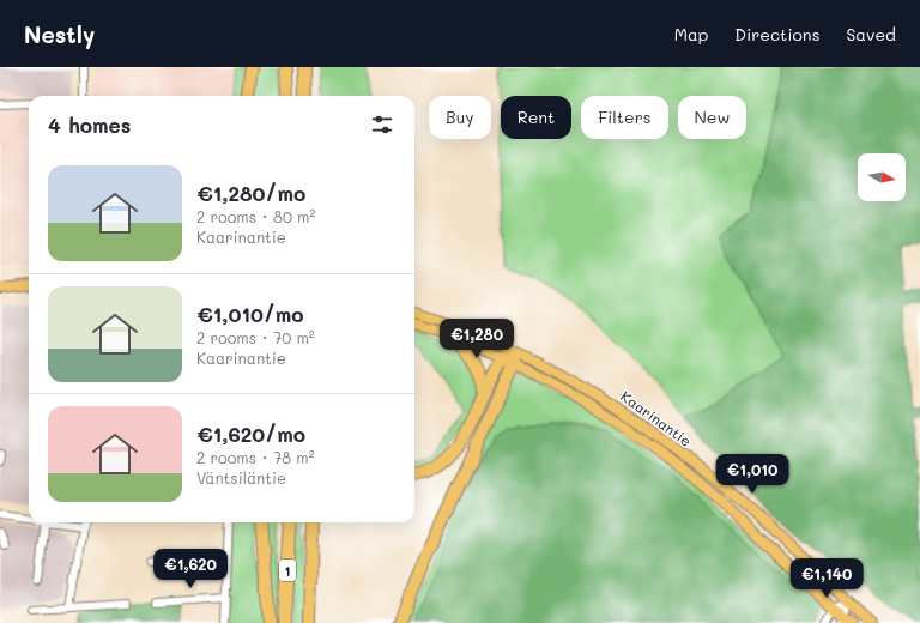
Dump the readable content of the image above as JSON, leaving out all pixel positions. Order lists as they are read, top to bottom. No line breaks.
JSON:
{"streets":{"highway":["1"],"main road":["Kaarinantie"]},"north":"right","page":{"header":"Nestly","nav":["Map","Directions","Saved"],"chip":["Buy","Rent","Filters","New"],"heading":"4 homes","list":[{"name":"€1,280/mo","note":"2 rooms · 80 m² · Kaarinantie"},{"name":"€1,010/mo","note":"2 rooms · 70 m² · Kaarinantie"},{"name":"€1,620/mo","note":"2 rooms · 78 m² · Väntsiläntie"}],"price":["€1,280","€1,010","€1,620","€1,140"]}}
